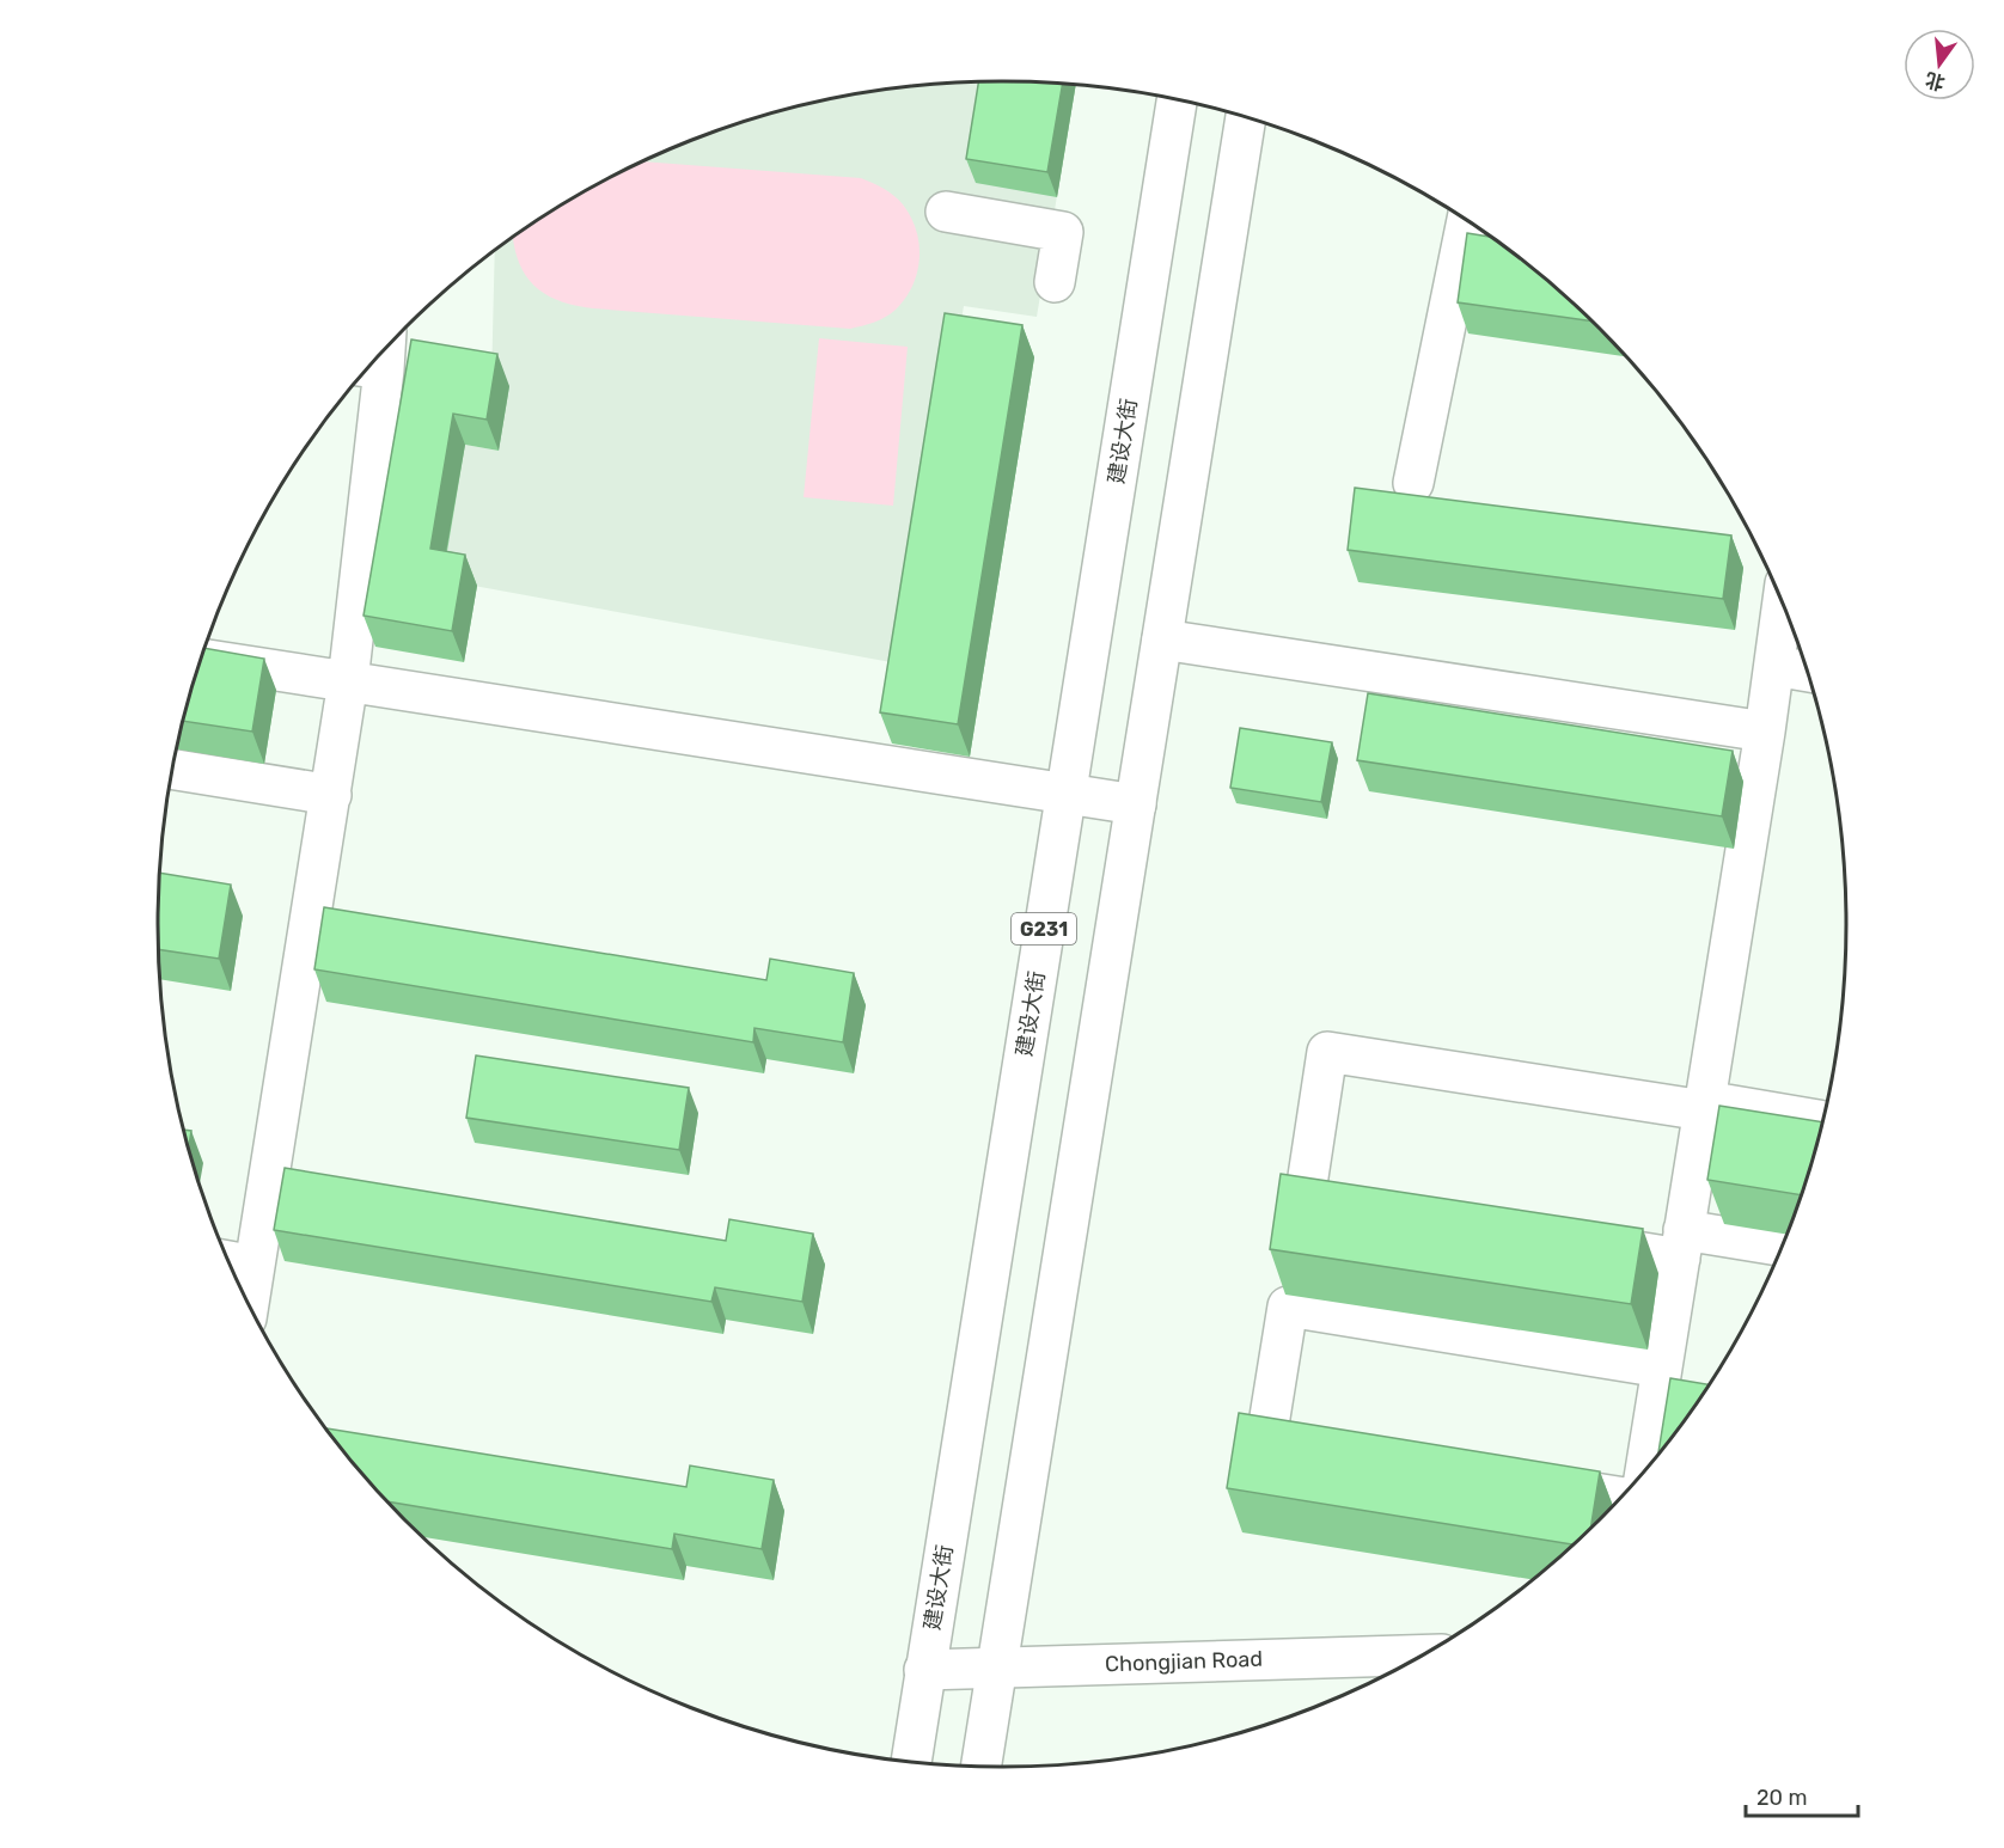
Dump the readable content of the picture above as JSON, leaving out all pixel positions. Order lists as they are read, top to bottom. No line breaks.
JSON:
{"streets":{"main road":["建设大街","G231","Chongjian Road"]},"crossings":[["建设大街","Chongjian Road"]],"scale_bar":"20 m","north":"bottom"}
